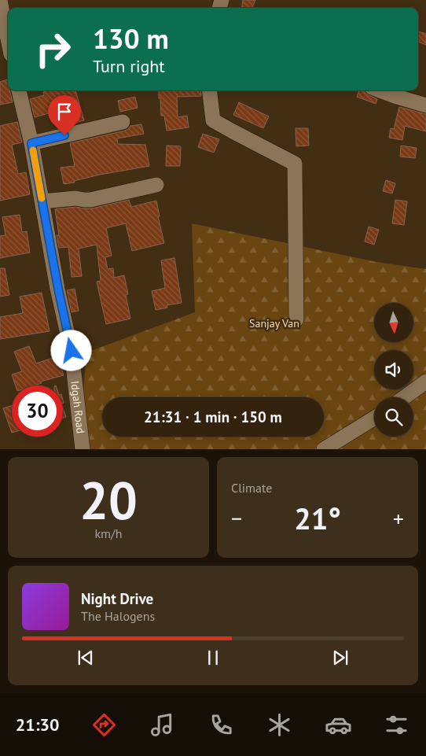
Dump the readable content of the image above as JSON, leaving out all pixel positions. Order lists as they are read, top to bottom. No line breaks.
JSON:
{"streets":{"street":["Idgah Road"]},"parks":["Sanjay Van"],"north":"bottom","page":{"turn":["130 m","Turn right"],"limit":"30","trip":"21:31 · 1 min · 150 m","tile":[["20","km/h"],"Climate"],"heat":["−","21°","+"],"song":["Night Drive","The Halogens"],"tabs":"21:30"}}
